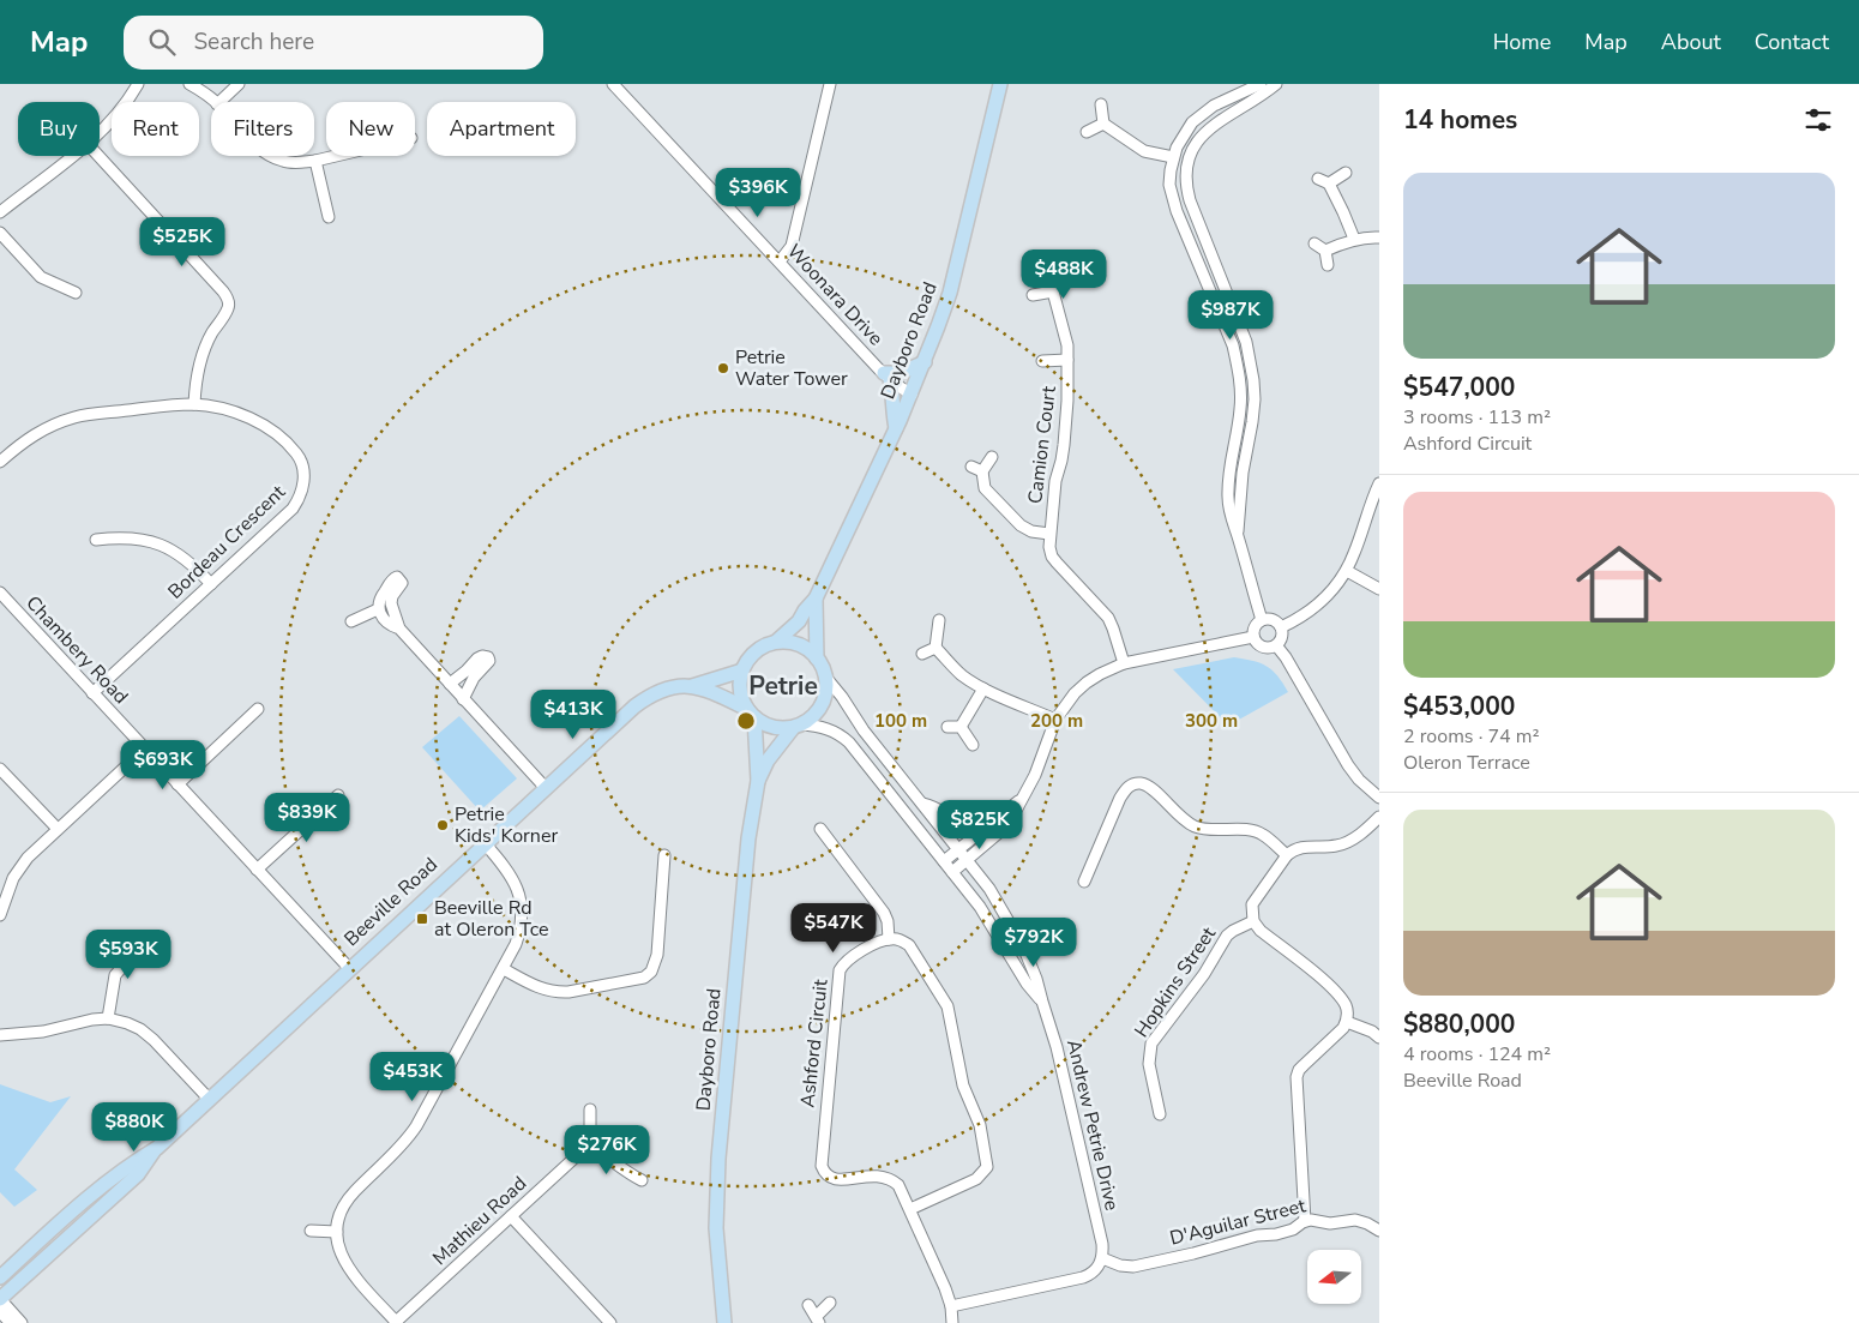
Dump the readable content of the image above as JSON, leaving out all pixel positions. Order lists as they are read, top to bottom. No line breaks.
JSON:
{"streets":{"main road":["Dayboro Road","Beeville Road"],"street":["Woonara Drive","Camion Court","Bordeau Crescent","Chambery Road","Hopkins Street","Ashford Circuit","Andrew Petrie Drive","Mathieu Road","D'Aguilar Street"]},"crossings":[["Woonara Drive","Dayboro Road"],["Dayboro Road","Beeville Road"],["Dayboro Road","Andrew Petrie Drive"],["Bordeau Crescent","Chambery Road"],["Chambery Road","Beeville Road"],["Beeville Road","Andrew Petrie Drive"],["Andrew Petrie Drive","D'Aguilar Street"]],"districts":["Petrie"],"places":{"other":["Petrie Water Tower","Petrie Kids' Korner"],"transit":["Beeville Rd at Oleron Tce"]},"north":"left","page":{"header":"Map","search":"Search here","nav":["Home","Map","About","Contact"],"heading":"14 homes","chip":["Buy","Rent","Filters","New","Apartment"],"list":[{"name":"$547,000","note":"3 rooms · 113 m² · Ashford Circuit"},{"name":"$453,000","note":"2 rooms · 74 m² · Oleron Terrace"},{"name":"$880,000","note":"4 rooms · 124 m² · Beeville Road"}],"price":["$396K","$525K","$488K","$987K","$413K","$693K","$839K","$825K","$547K","$792K","$593K","$453K","$880K","$276K"]},"rings":["100 m","200 m","300 m"]}
